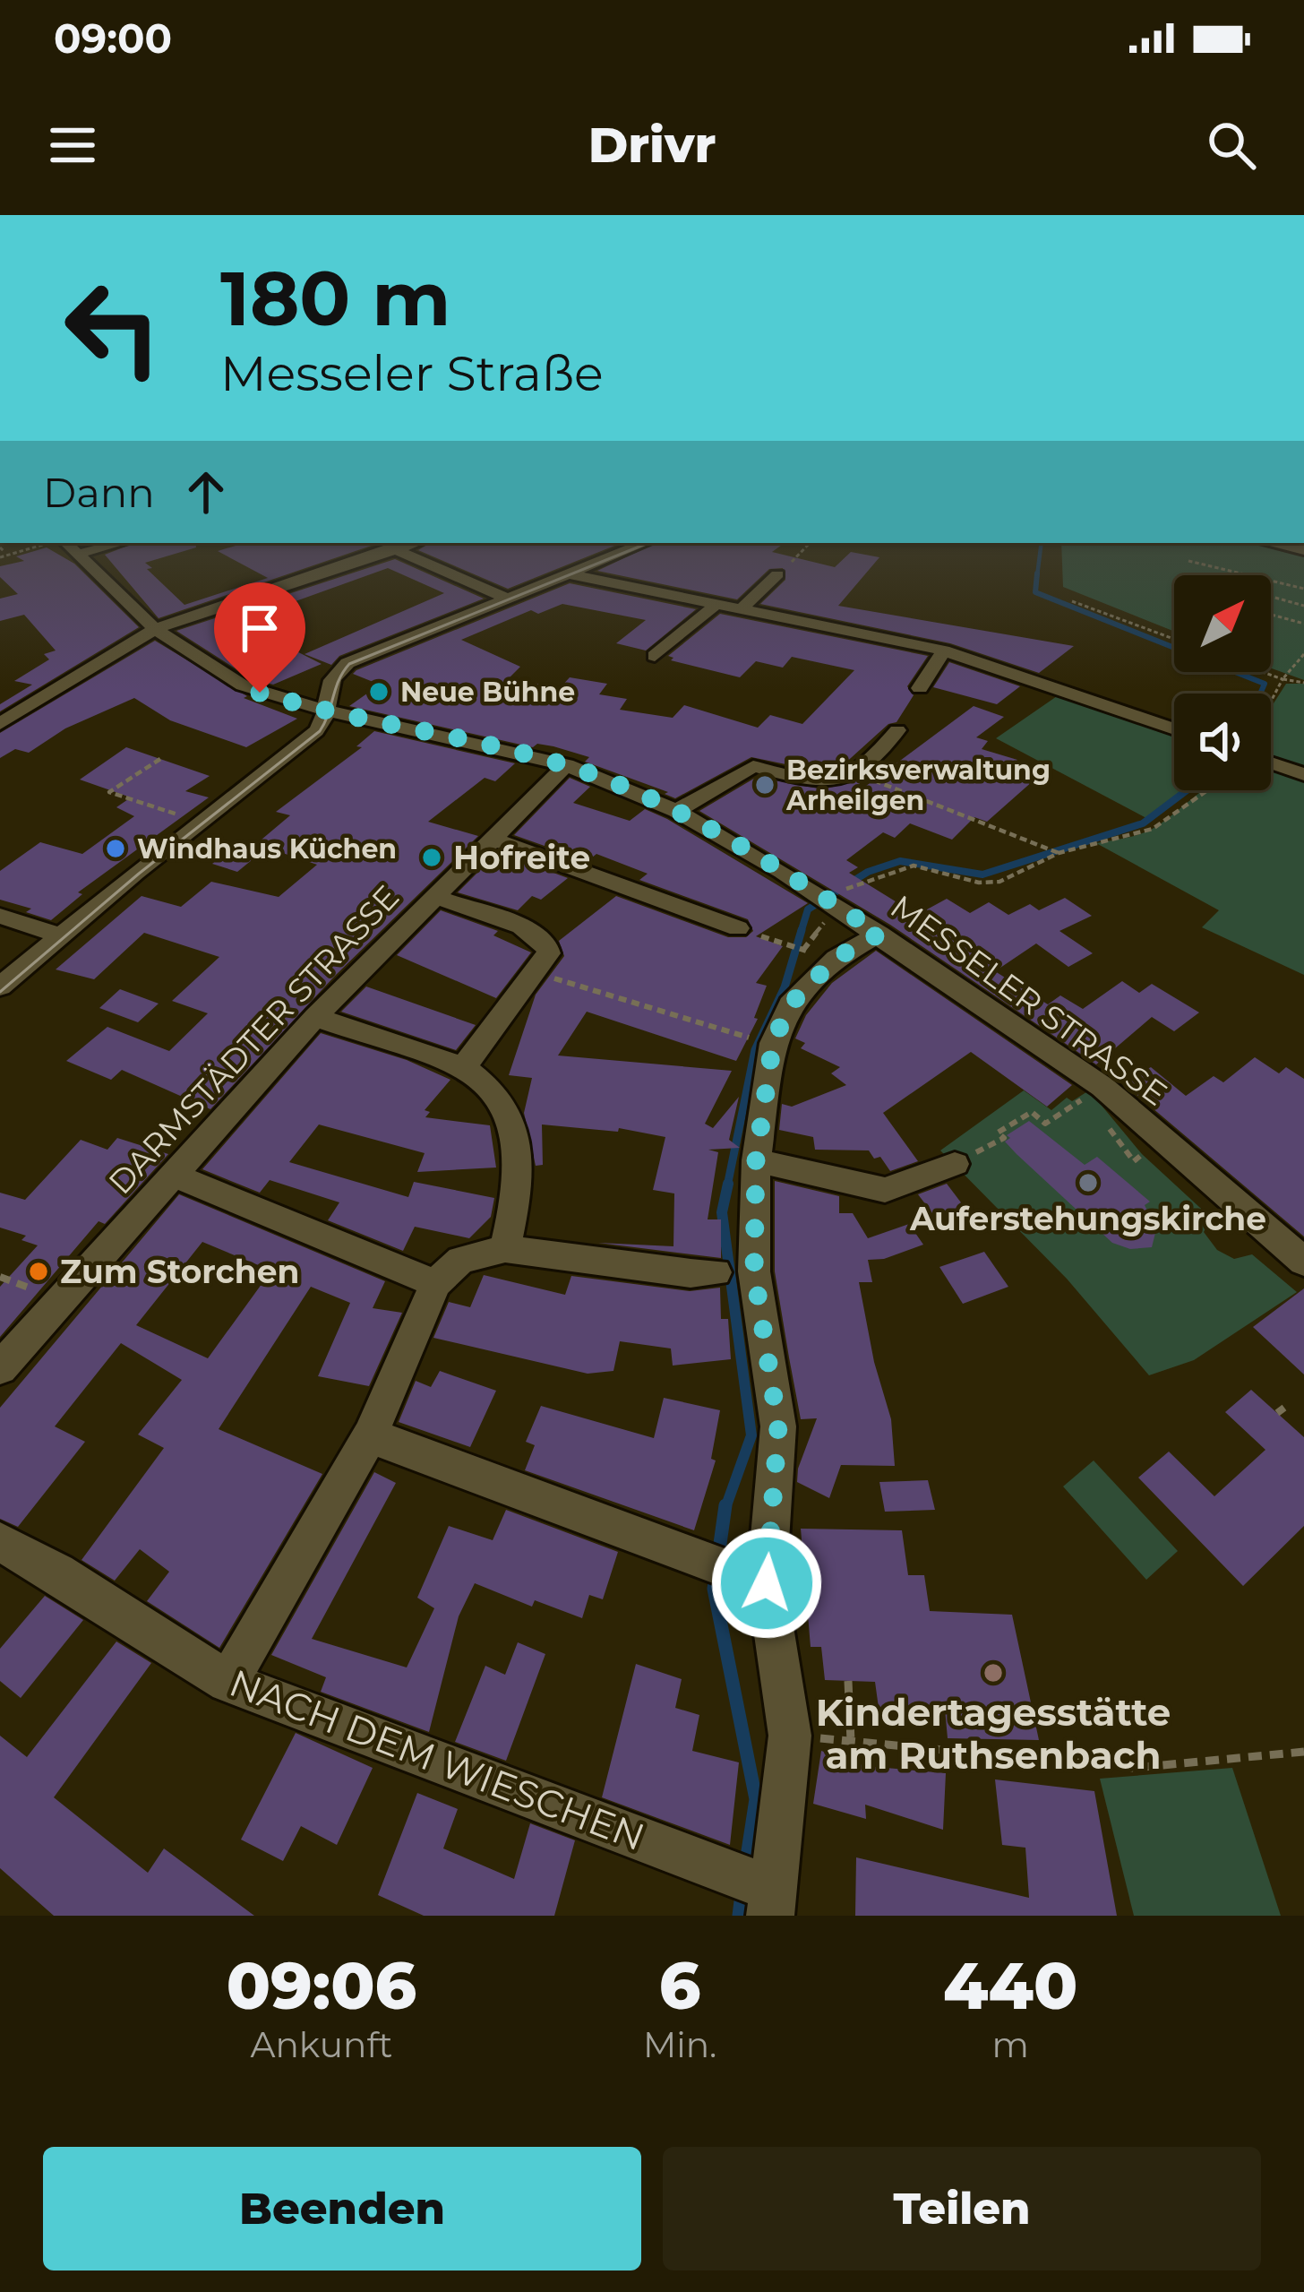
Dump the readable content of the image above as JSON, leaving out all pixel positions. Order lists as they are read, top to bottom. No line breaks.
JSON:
{"streets":{"street":["MESSELER STRASSE","DARMSTÄDTER STRASSE","NACH DEM WIESCHEN"]},"crossings":[["MESSELER STRASSE","DARMSTÄDTER STRASSE"]],"places":["Neue Bühne","Bezirksverwaltung Arheilgen","Windhaus Küchen","Hofreite","Auferstehungskirche","Zum Storchen","Kindertagesstätte am Ruthsenbach"],"north":"top right","page":{"status":"09:00","header":"Drivr","turn":["180 m","Messeler Straße"],"then":"Dann","eta":["09:06","Ankunft","6","Min.","440","m"],"buttons":["Beenden","Teilen"]}}
